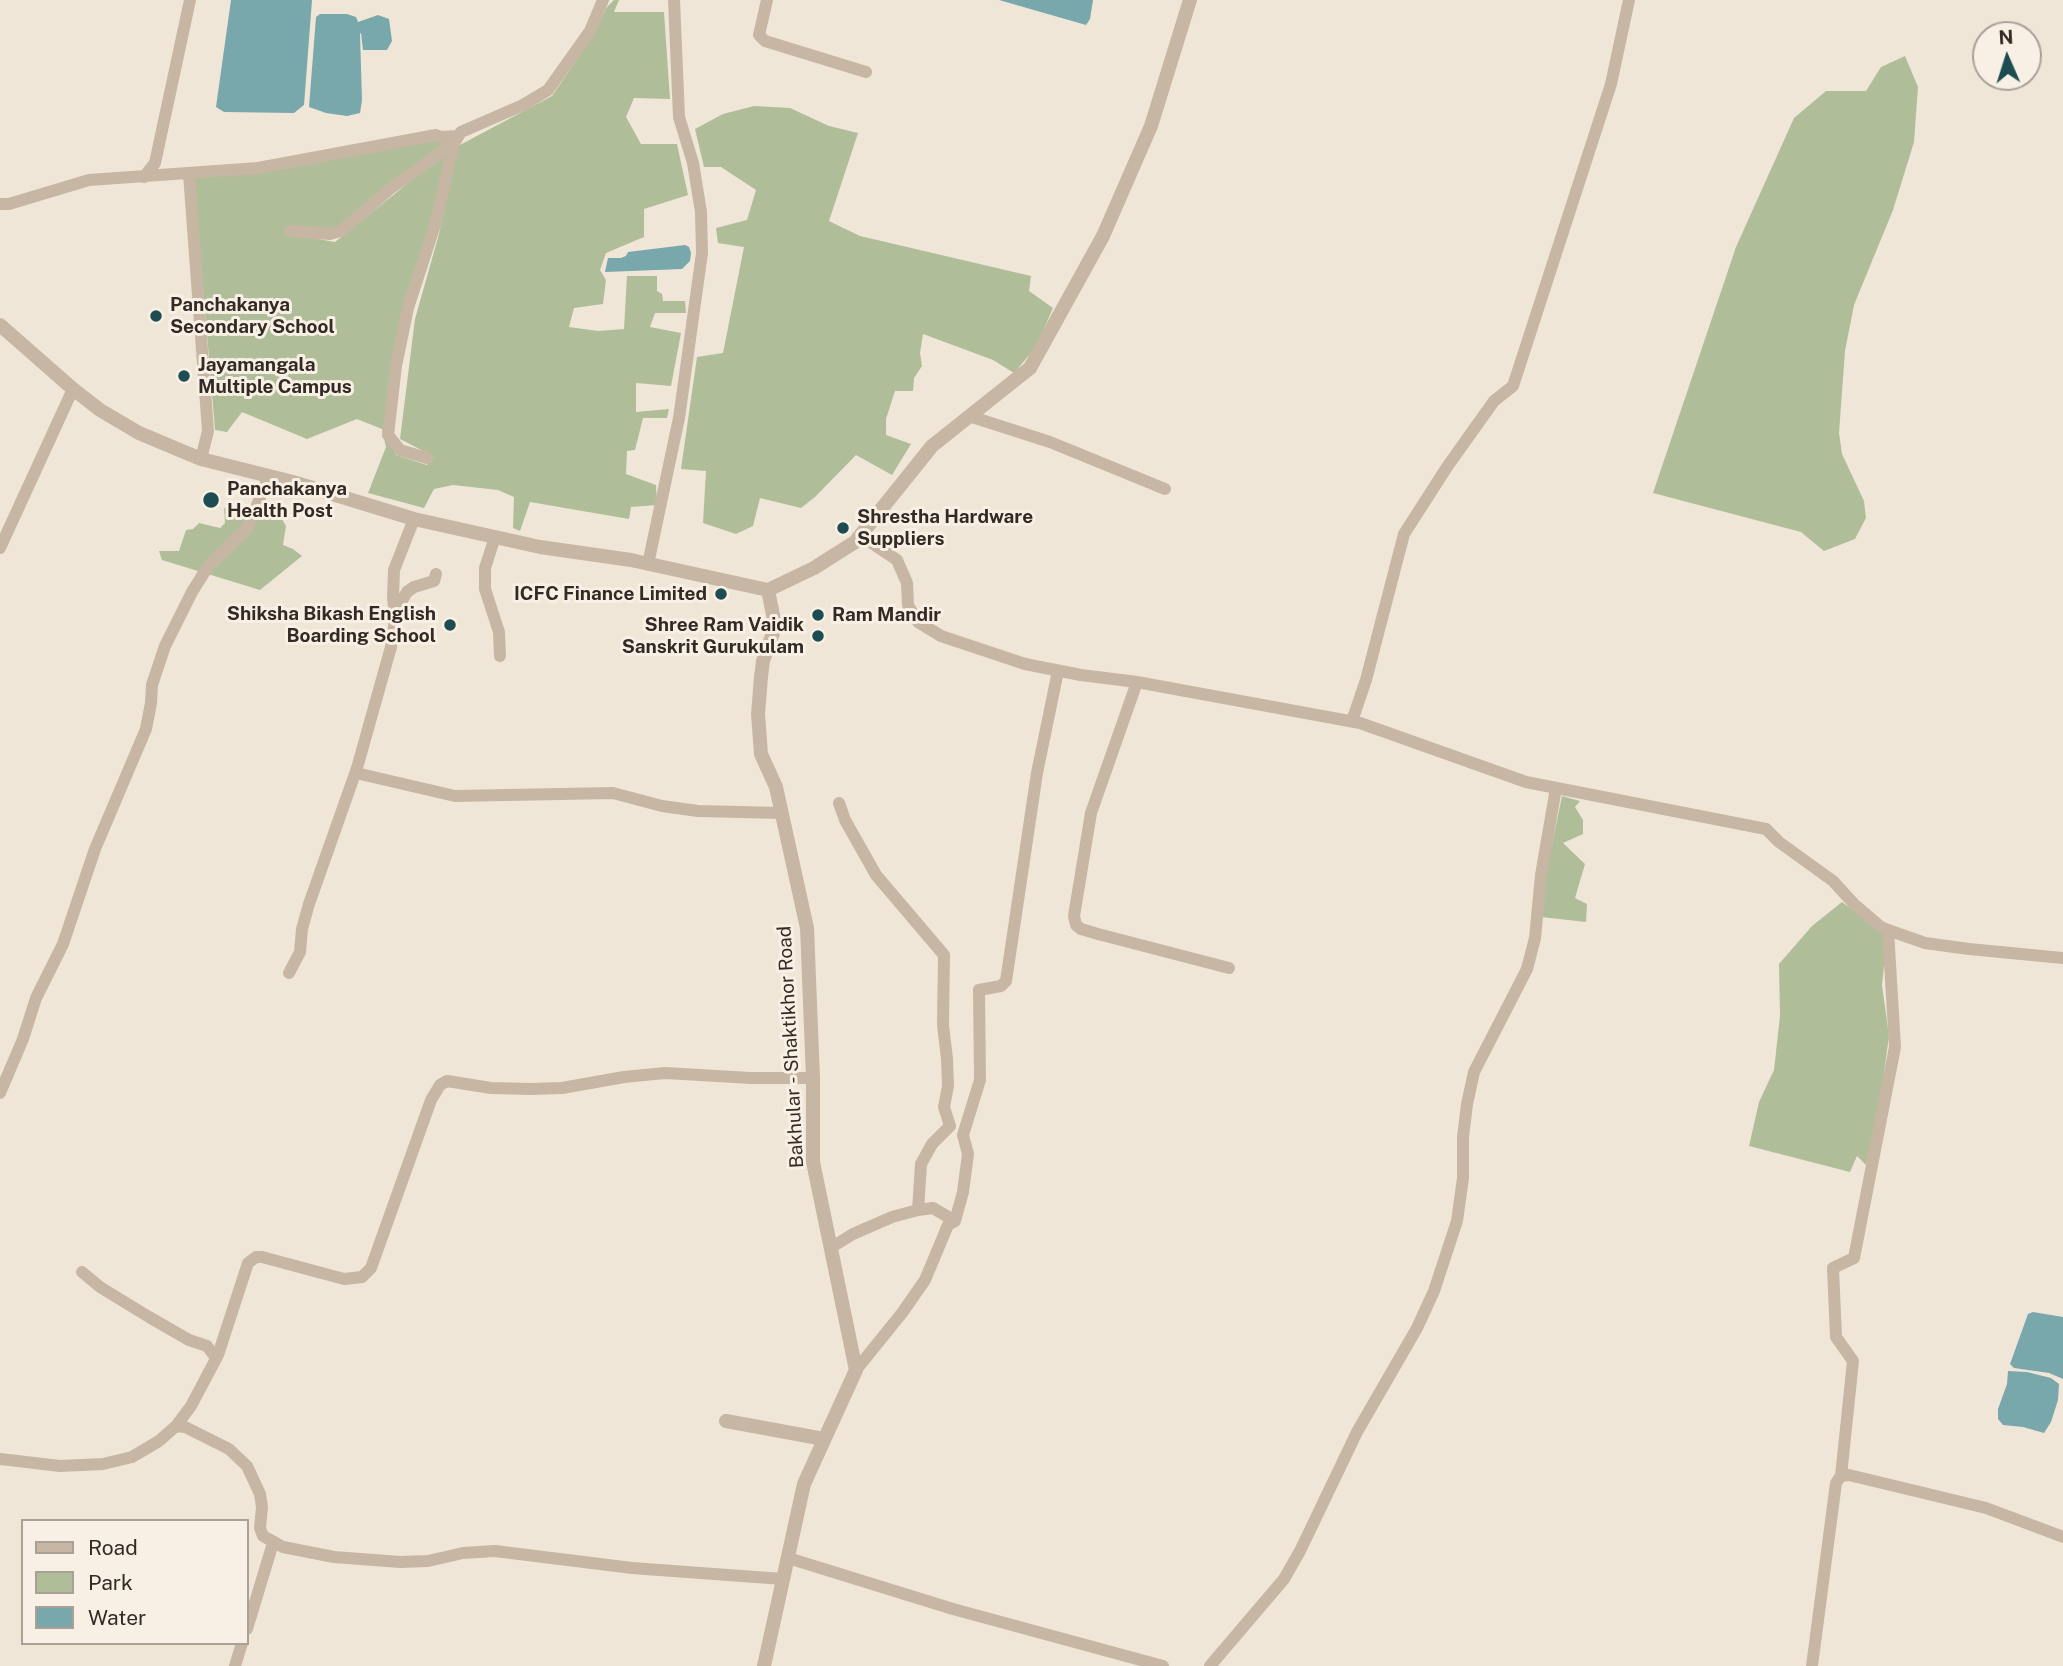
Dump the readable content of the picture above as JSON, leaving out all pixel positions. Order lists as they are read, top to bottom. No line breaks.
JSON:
{"streets":{"street":["Bakhular - Shaktikhor Road"]},"places":["Panchakanya Secondary School","Jayamangala Multiple Campus","Panchakanya Health Post","Shrestha Hardware Suppliers","ICFC Finance Limited","Ram Mandir","Shiksha Bikash English Boarding School","Shree Ram Vaidik Sanskrit Gurukulam"],"legend":["Road","Park","Water"],"north":"top"}
